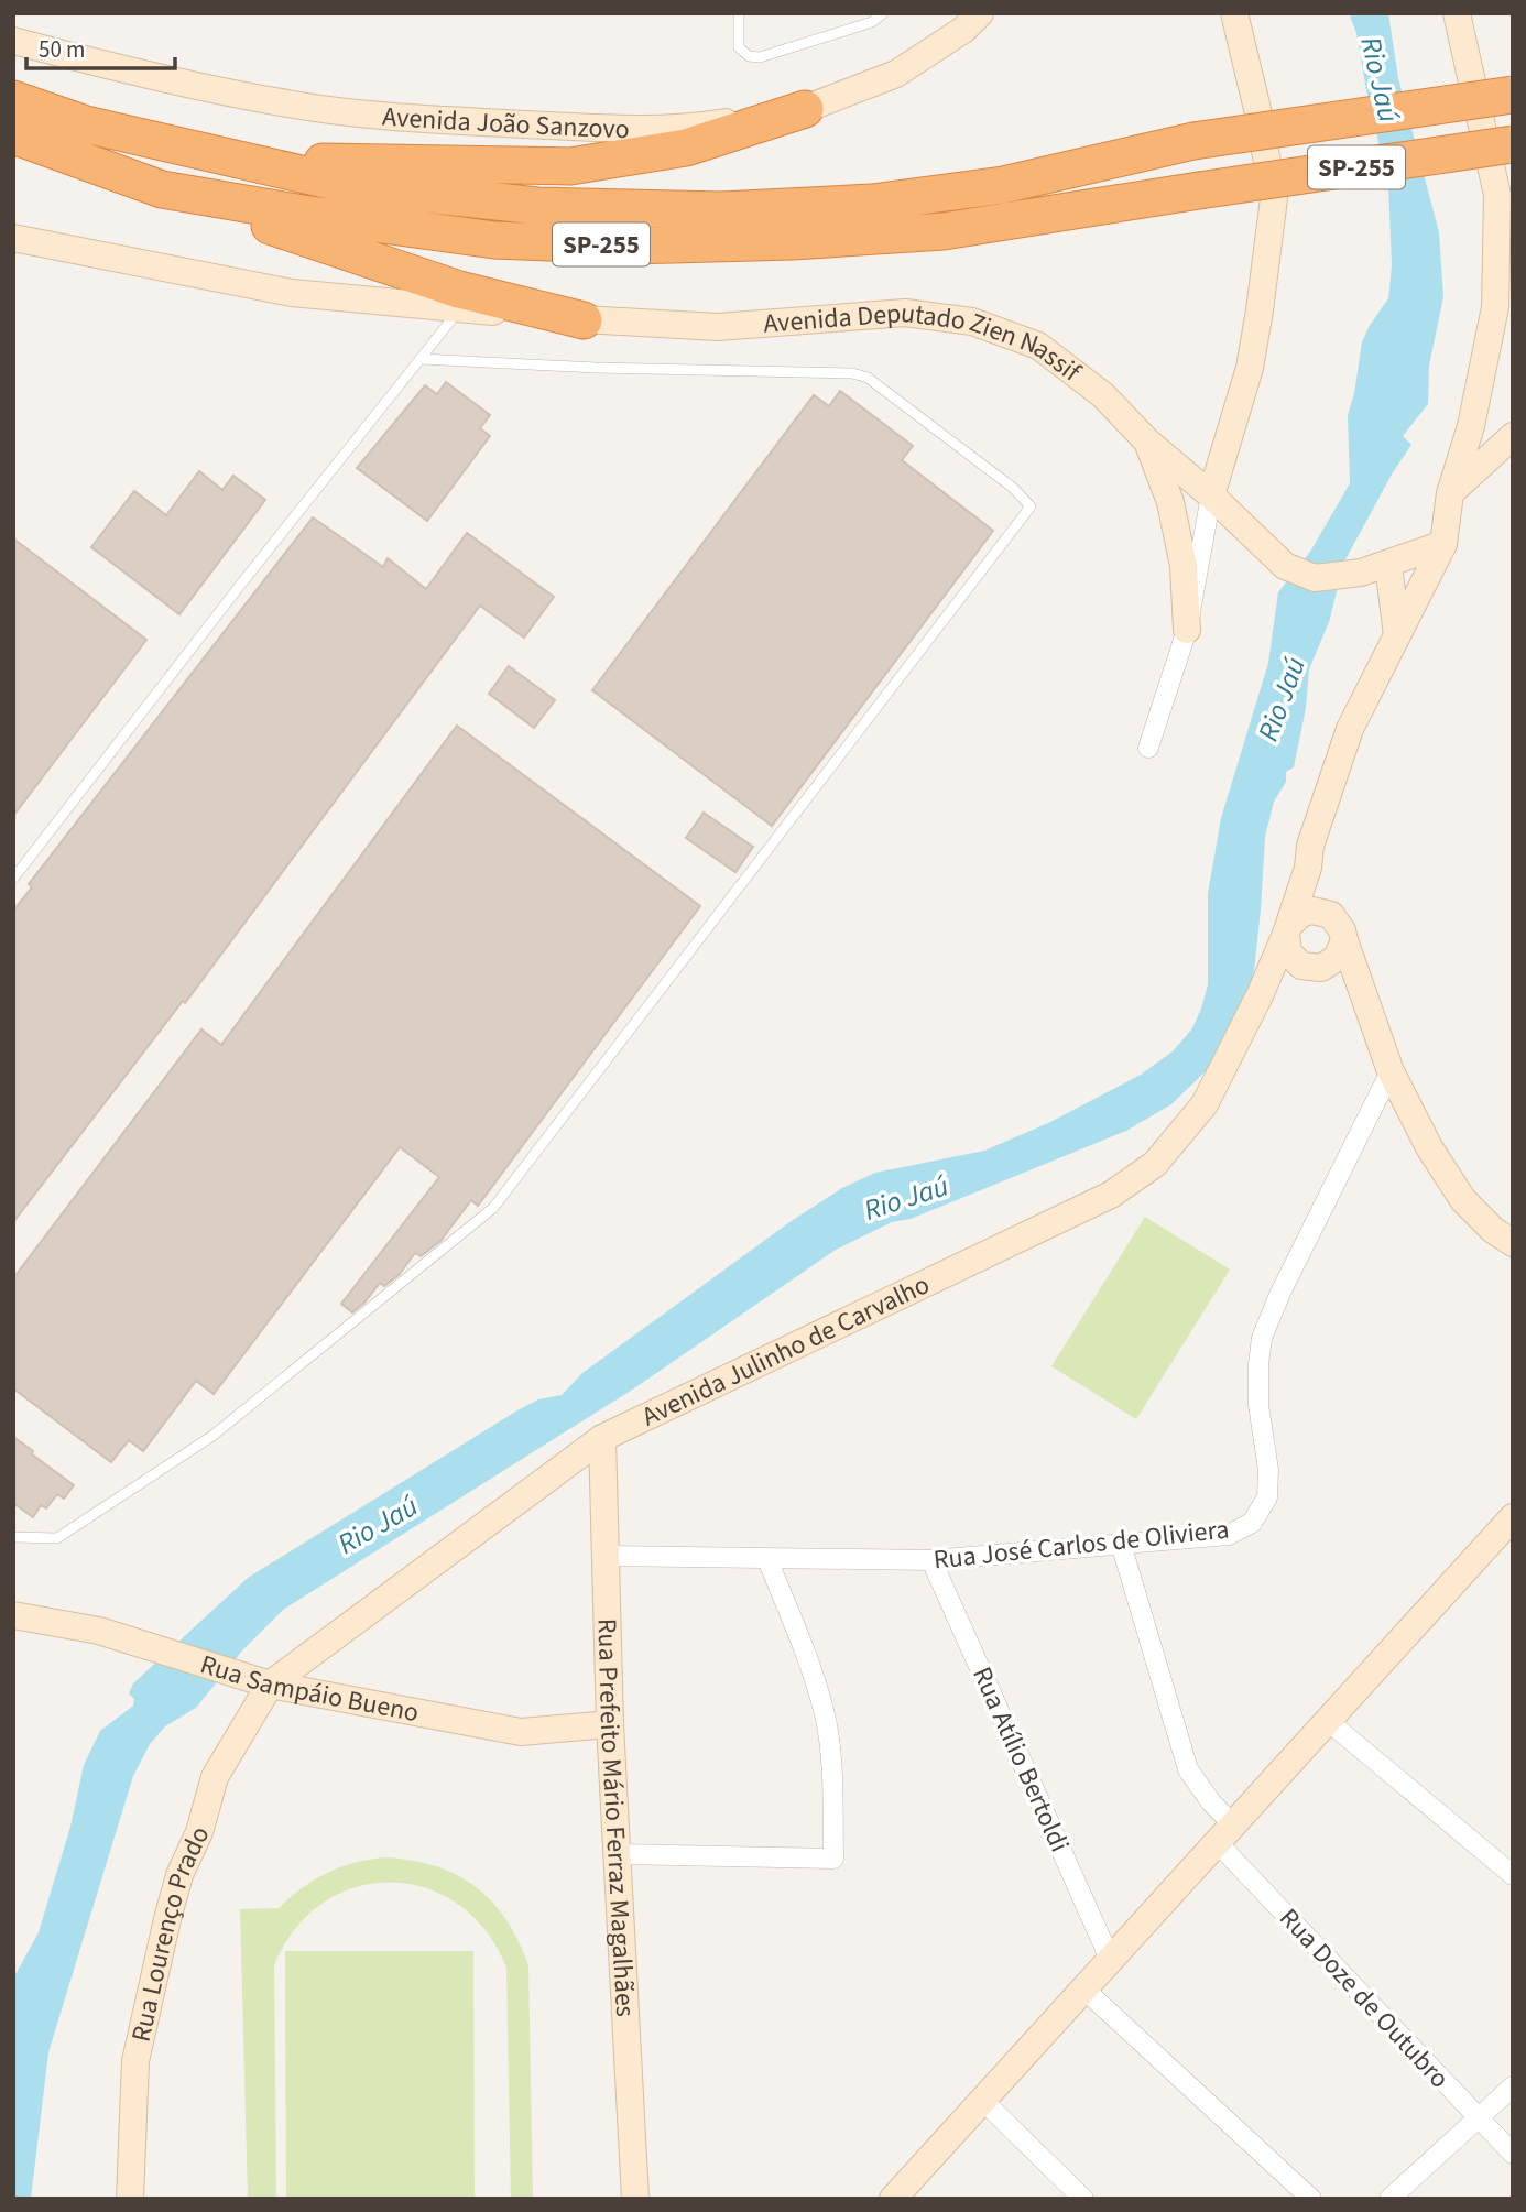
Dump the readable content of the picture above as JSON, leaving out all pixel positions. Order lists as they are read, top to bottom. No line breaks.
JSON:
{"streets":{"highway":["SP-255"],"main road":["Avenida João Sanzovo","Avenida Deputado Zien Nassif","Avenida Julinho de Carvalho","Rua Sampáio Bueno","Rua Prefeito Mário Ferraz Magalhães","Rua Lourenço Prado"],"street":["Rua José Carlos de Oliviera","Rua Atílio Bertoldi","Rua Doze de Outubro"]},"crossings":[["Avenida Deputado Zien Nassif","Avenida Julinho de Carvalho"],["Avenida Julinho de Carvalho","Rua Sampáio Bueno"],["Avenida Julinho de Carvalho","Rua Prefeito Mário Ferraz Magalhães"],["Avenida Julinho de Carvalho","Rua Lourenço Prado"],["Rua José Carlos de Oliviera","Rua Atílio Bertoldi"],["Rua José Carlos de Oliviera","Rua Prefeito Mário Ferraz Magalhães"],["Rua José Carlos de Oliviera","Rua Doze de Outubro"],["Rua Sampáio Bueno","Rua Prefeito Mário Ferraz Magalhães"],["Rua Sampáio Bueno","Rua Lourenço Prado"]],"water":["Rio Jaú"],"scale_bar":"50 m"}
